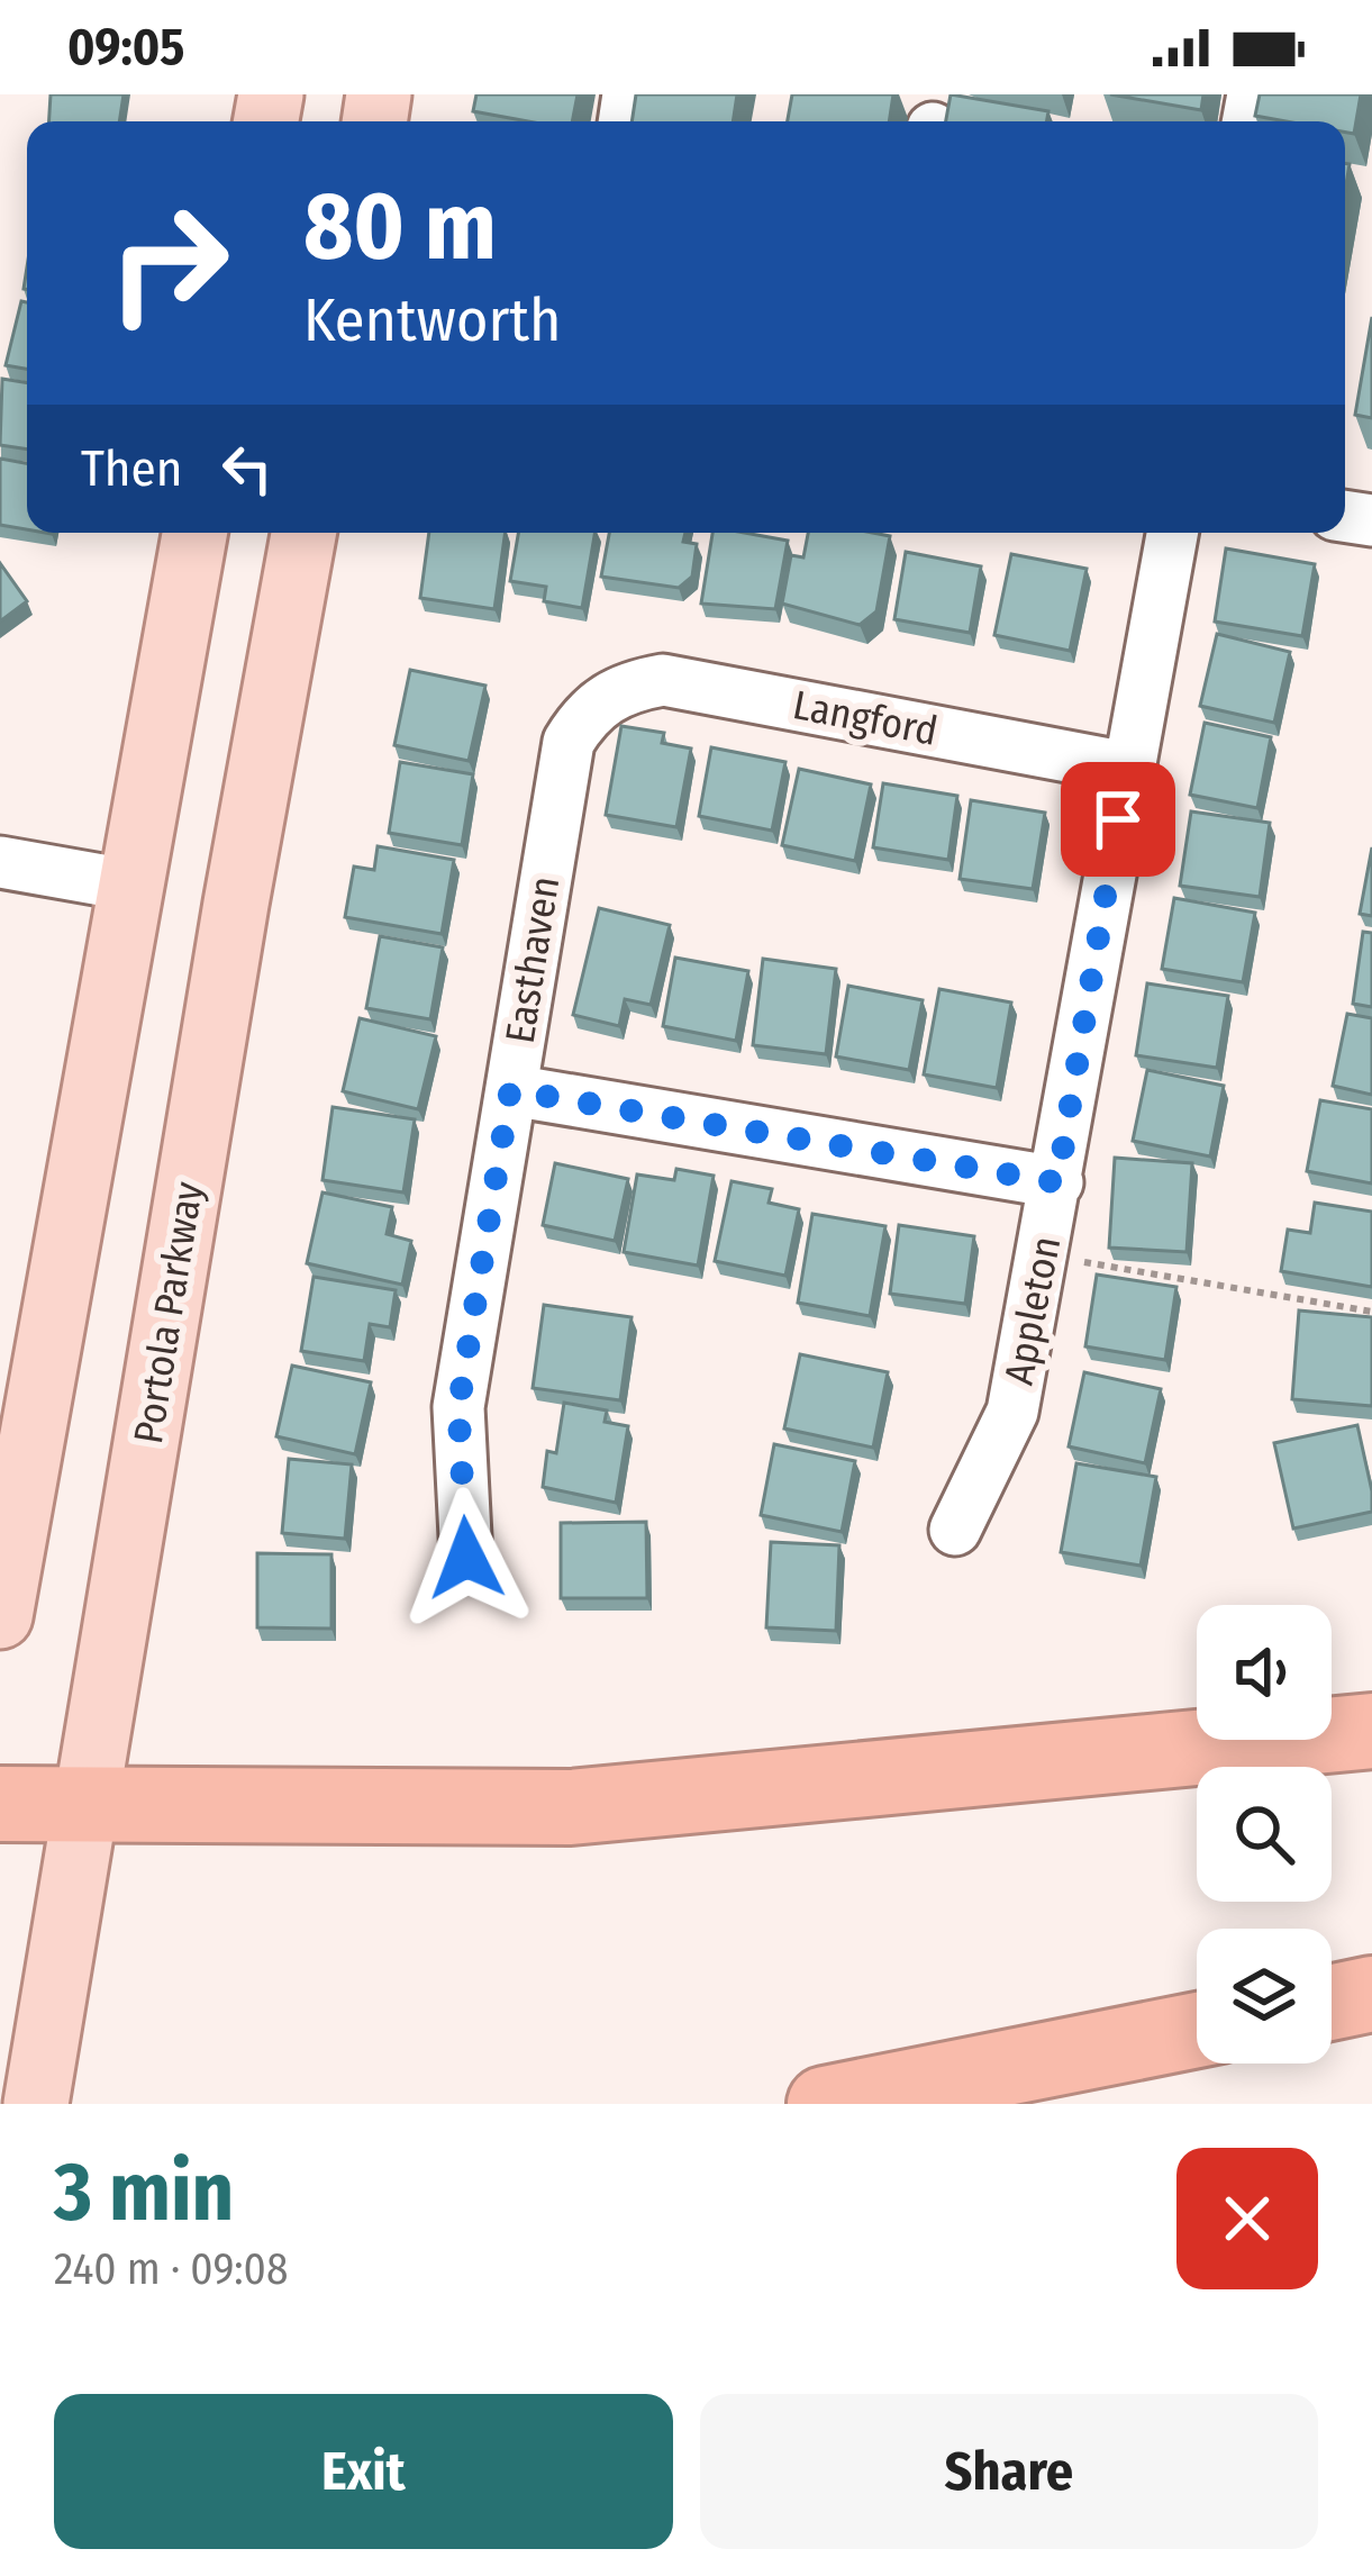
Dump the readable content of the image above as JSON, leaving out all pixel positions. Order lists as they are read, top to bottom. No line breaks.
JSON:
{"streets":{"main road":["Portola Parkway"],"street":["Langford","Easthaven","Appleton"]},"crossings":[["Langford","Easthaven"],["Langford","Appleton"]],"page":{"status":"09:05","turn":["80 m","Kentworth"],"then":"Then","heading":["3 min","240 m · 09:08"],"buttons":["Exit","Share"]}}
